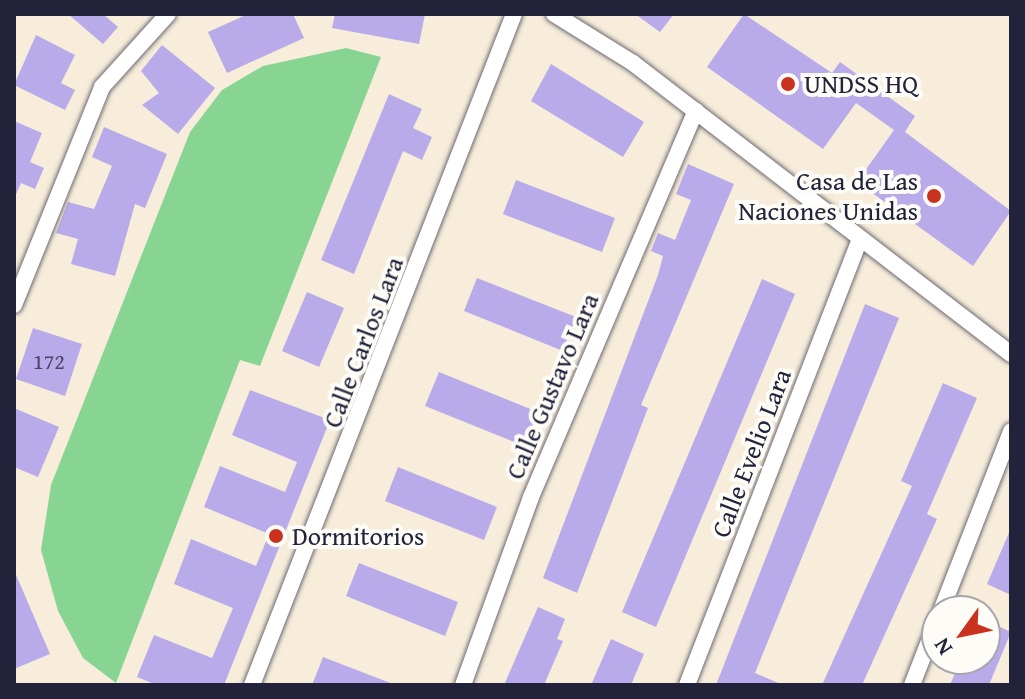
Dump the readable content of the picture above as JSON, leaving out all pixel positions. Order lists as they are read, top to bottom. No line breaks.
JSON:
{"streets":{"street":["Calle Carlos Lara","Calle Gustavo Lara","Calle Evelio Lara"]},"places":["UNDSS HQ","Casa de Las Naciones Unidas","Dormitorios"],"house_numbers":["172"],"north":"bottom left"}
